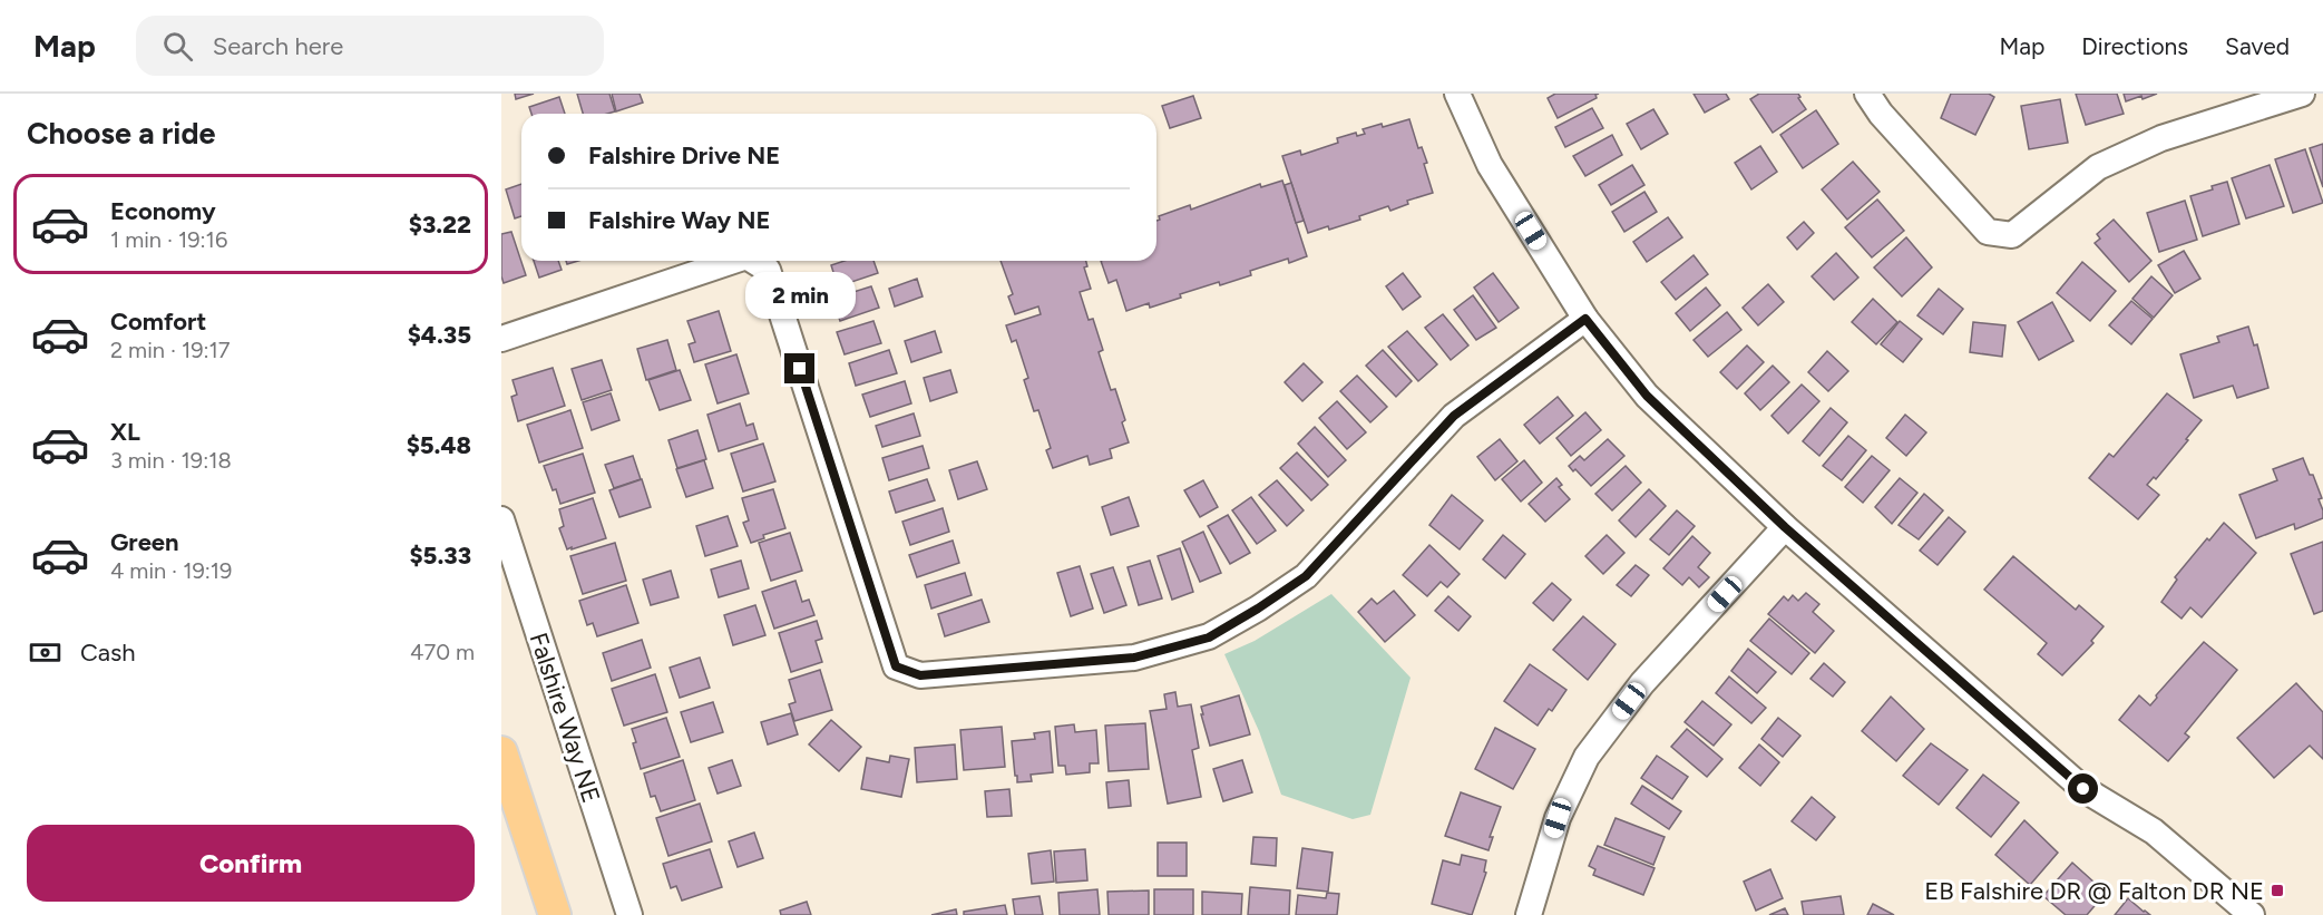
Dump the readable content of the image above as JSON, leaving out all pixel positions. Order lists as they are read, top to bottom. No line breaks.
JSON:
{"streets":{"street":["Falshire Way NE"]},"places":{"transit":["EB Falshire DR @ Falton DR NE"]},"page":{"header":"Map","search":"Search here","nav":["Map","Directions","Saved"],"heading":"Choose a ride","banner":["Falshire Drive NE","Falshire Way NE"],"list":[{"name":"Economy","note":"1 min · 19:16","value":"$3.22"},{"name":"Comfort","note":"2 min · 19:17","value":"$4.35"},{"name":"XL","note":"3 min · 19:18","value":"$5.48"},{"name":"Green","note":"4 min · 19:19","value":"$5.33"}],"bubble":"2 min","pay":["Cash","470 m"],"buttons":"Confirm"}}
